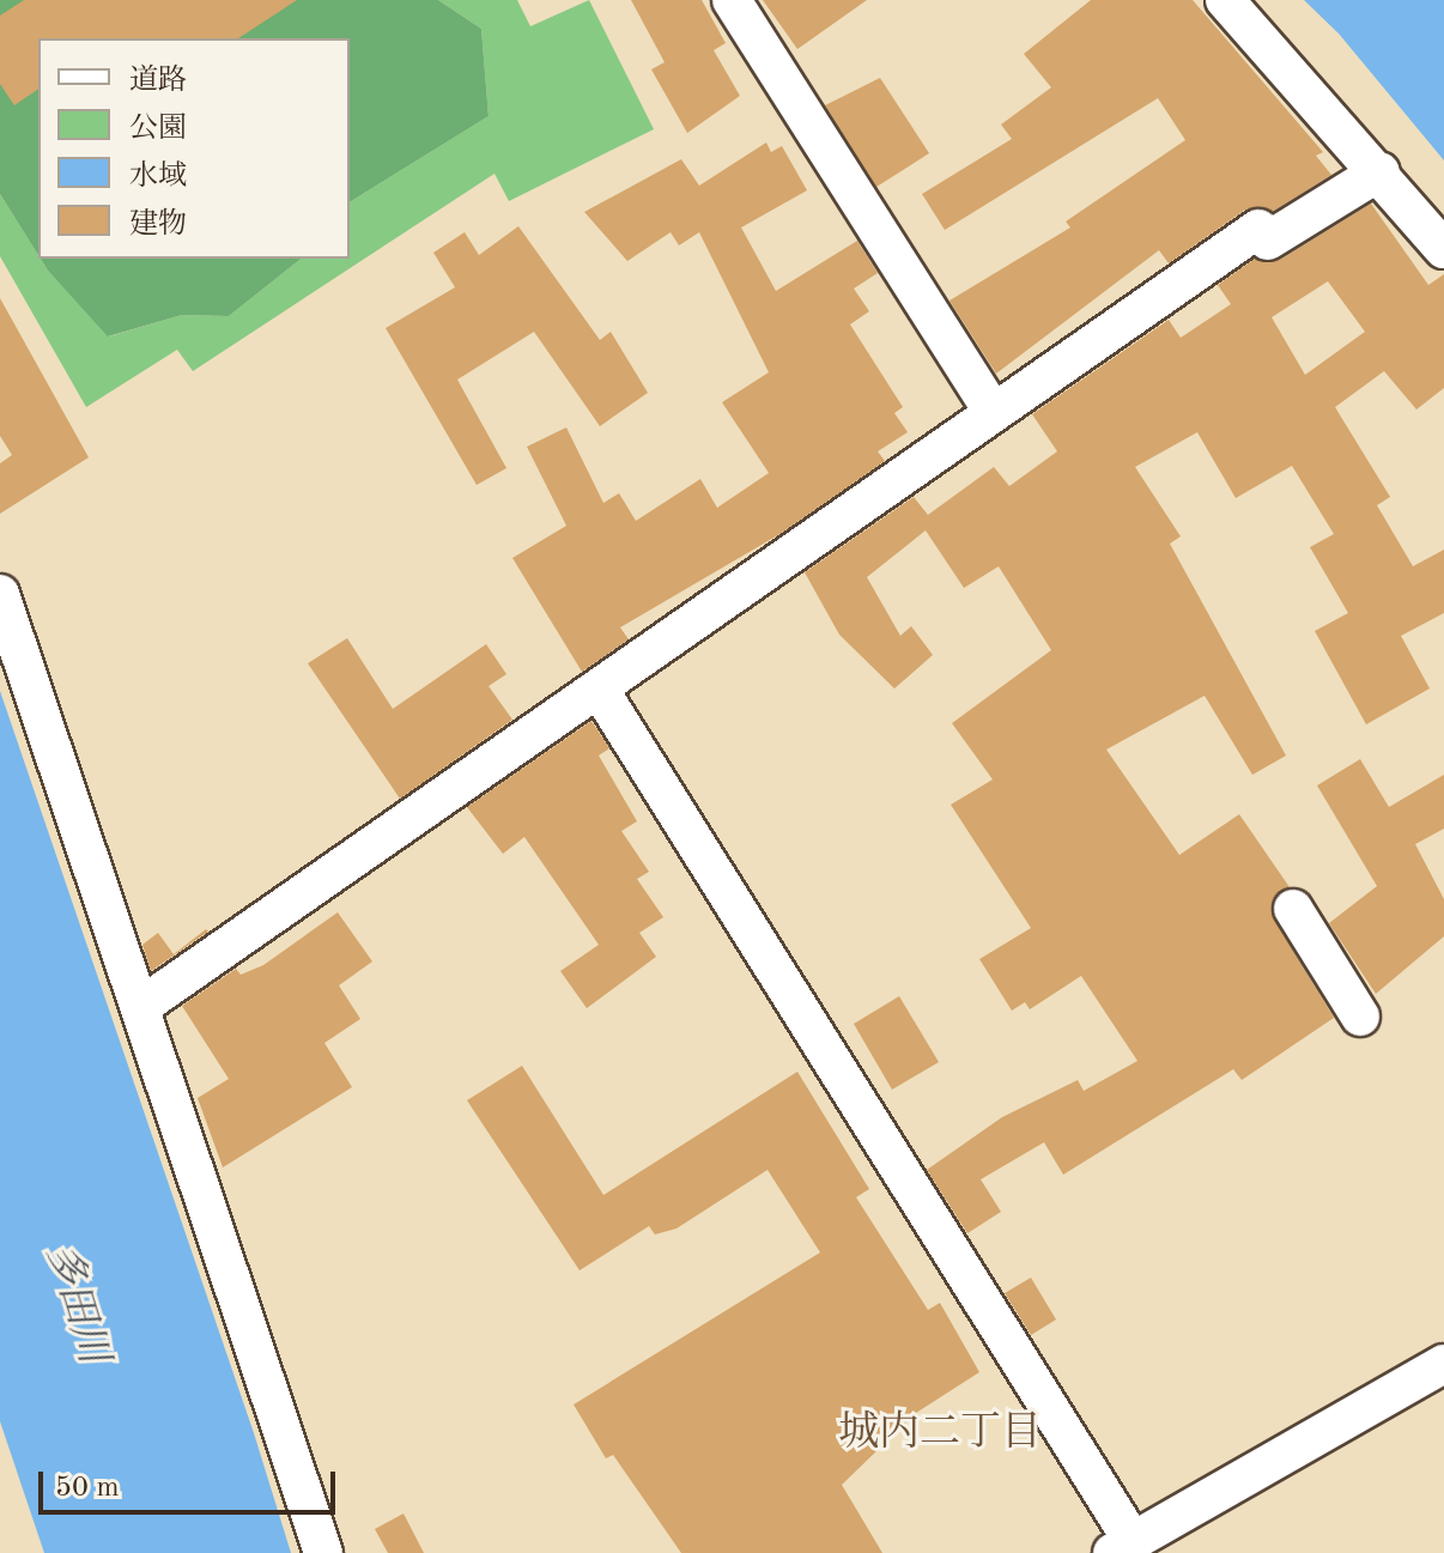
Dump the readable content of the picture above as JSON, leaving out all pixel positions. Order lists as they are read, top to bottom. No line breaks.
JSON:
{"districts":["城内二丁目"],"water":["多田川"],"legend":["道路","公園","水域","建物"],"scale_bar":"50 m"}
